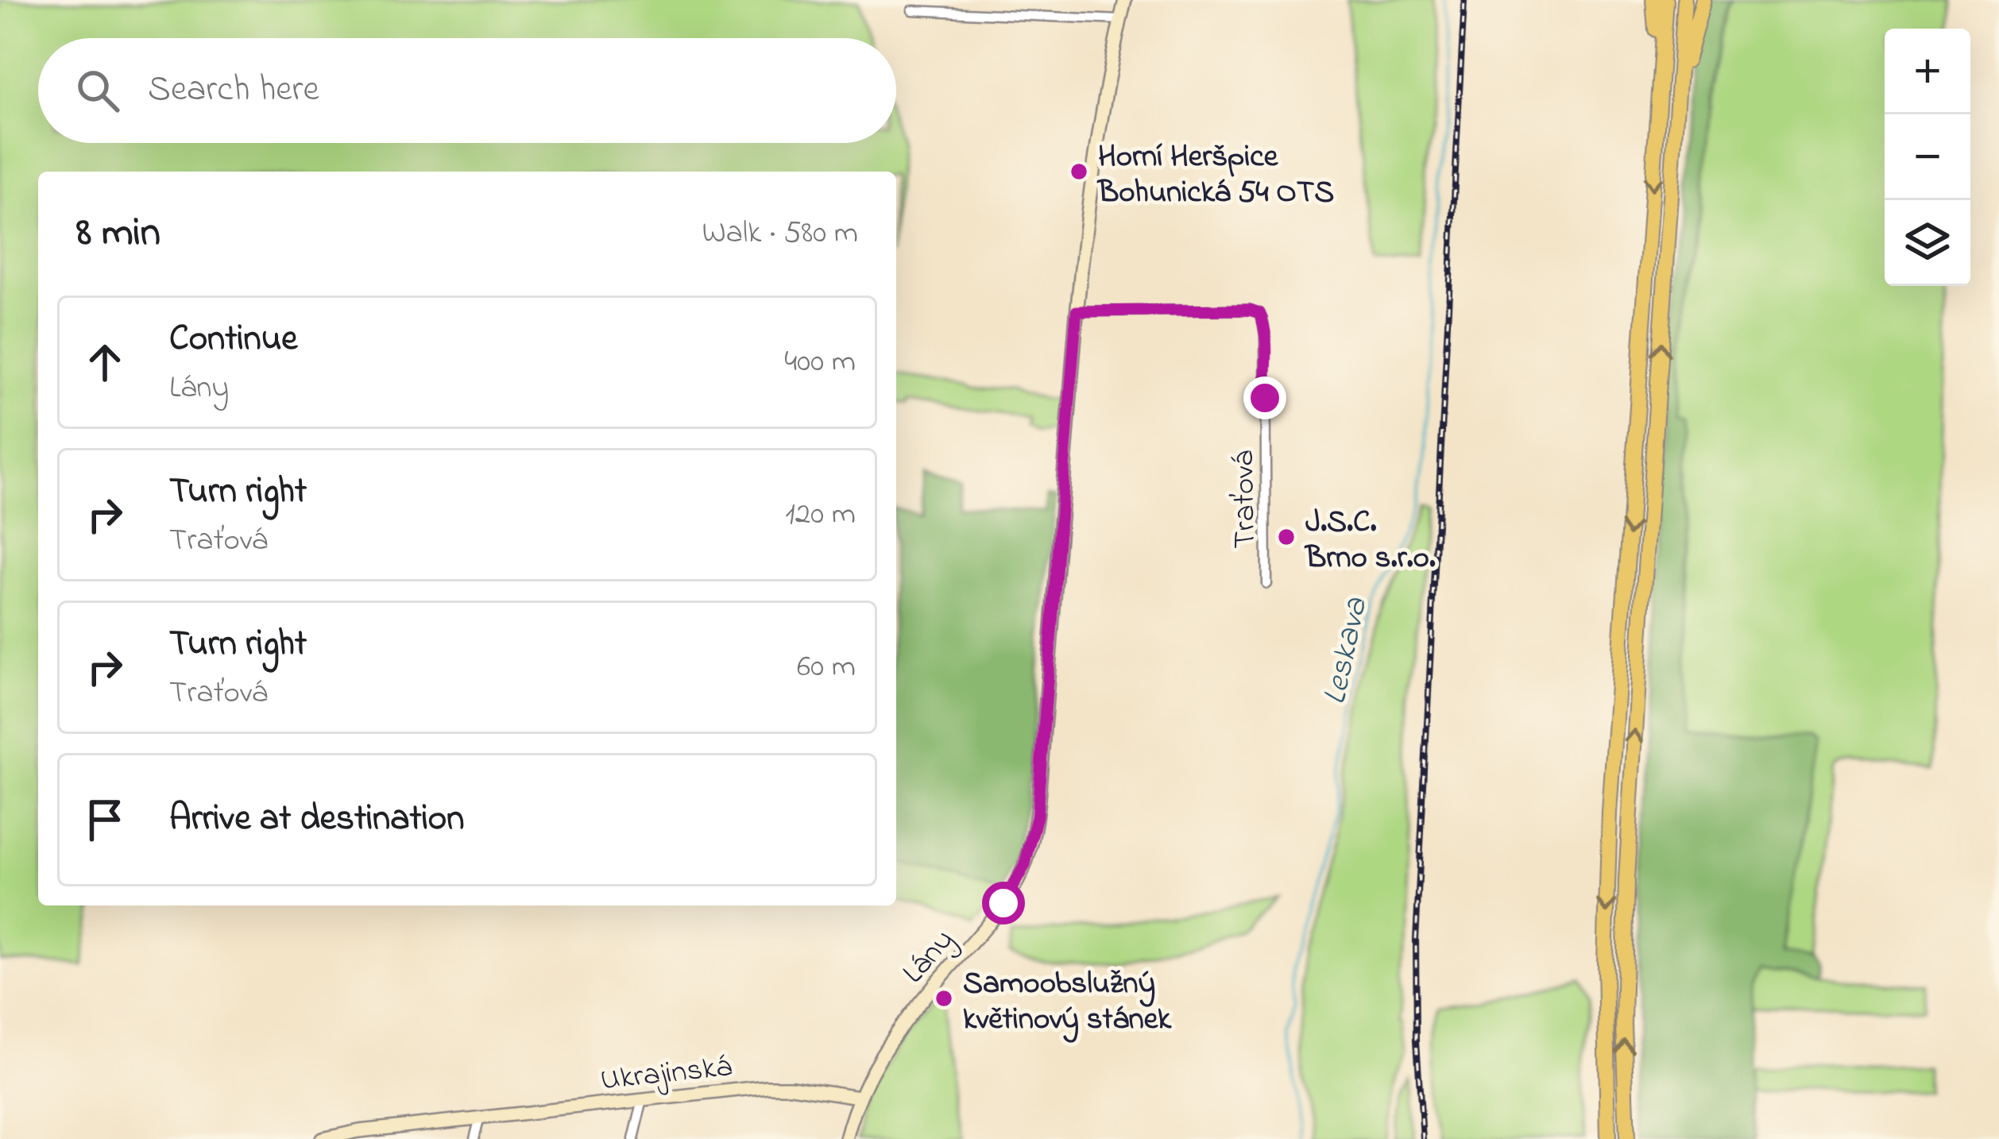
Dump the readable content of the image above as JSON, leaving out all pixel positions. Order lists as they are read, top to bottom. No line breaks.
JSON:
{"streets":{"street":["Traťová","Lány","Ukrajinská"]},"crossings":[["Traťová","Lány"],["Lány","Ukrajinská"]],"water":["Leskava"],"places":["Horní Heršpice Bohunická 54 OTS","J.S.C. Brno s.r.o.","Samoobslužný květinový stánek"],"page":{"map_buttons":["+","−"],"search":"Search here","heading":["8 min","Walk · 580 m"],"list":[["Continue","Lány","400 m"],["Turn right","Traťová","120 m"],["Turn right","Traťová","60 m"],"Arrive at destination"]}}
